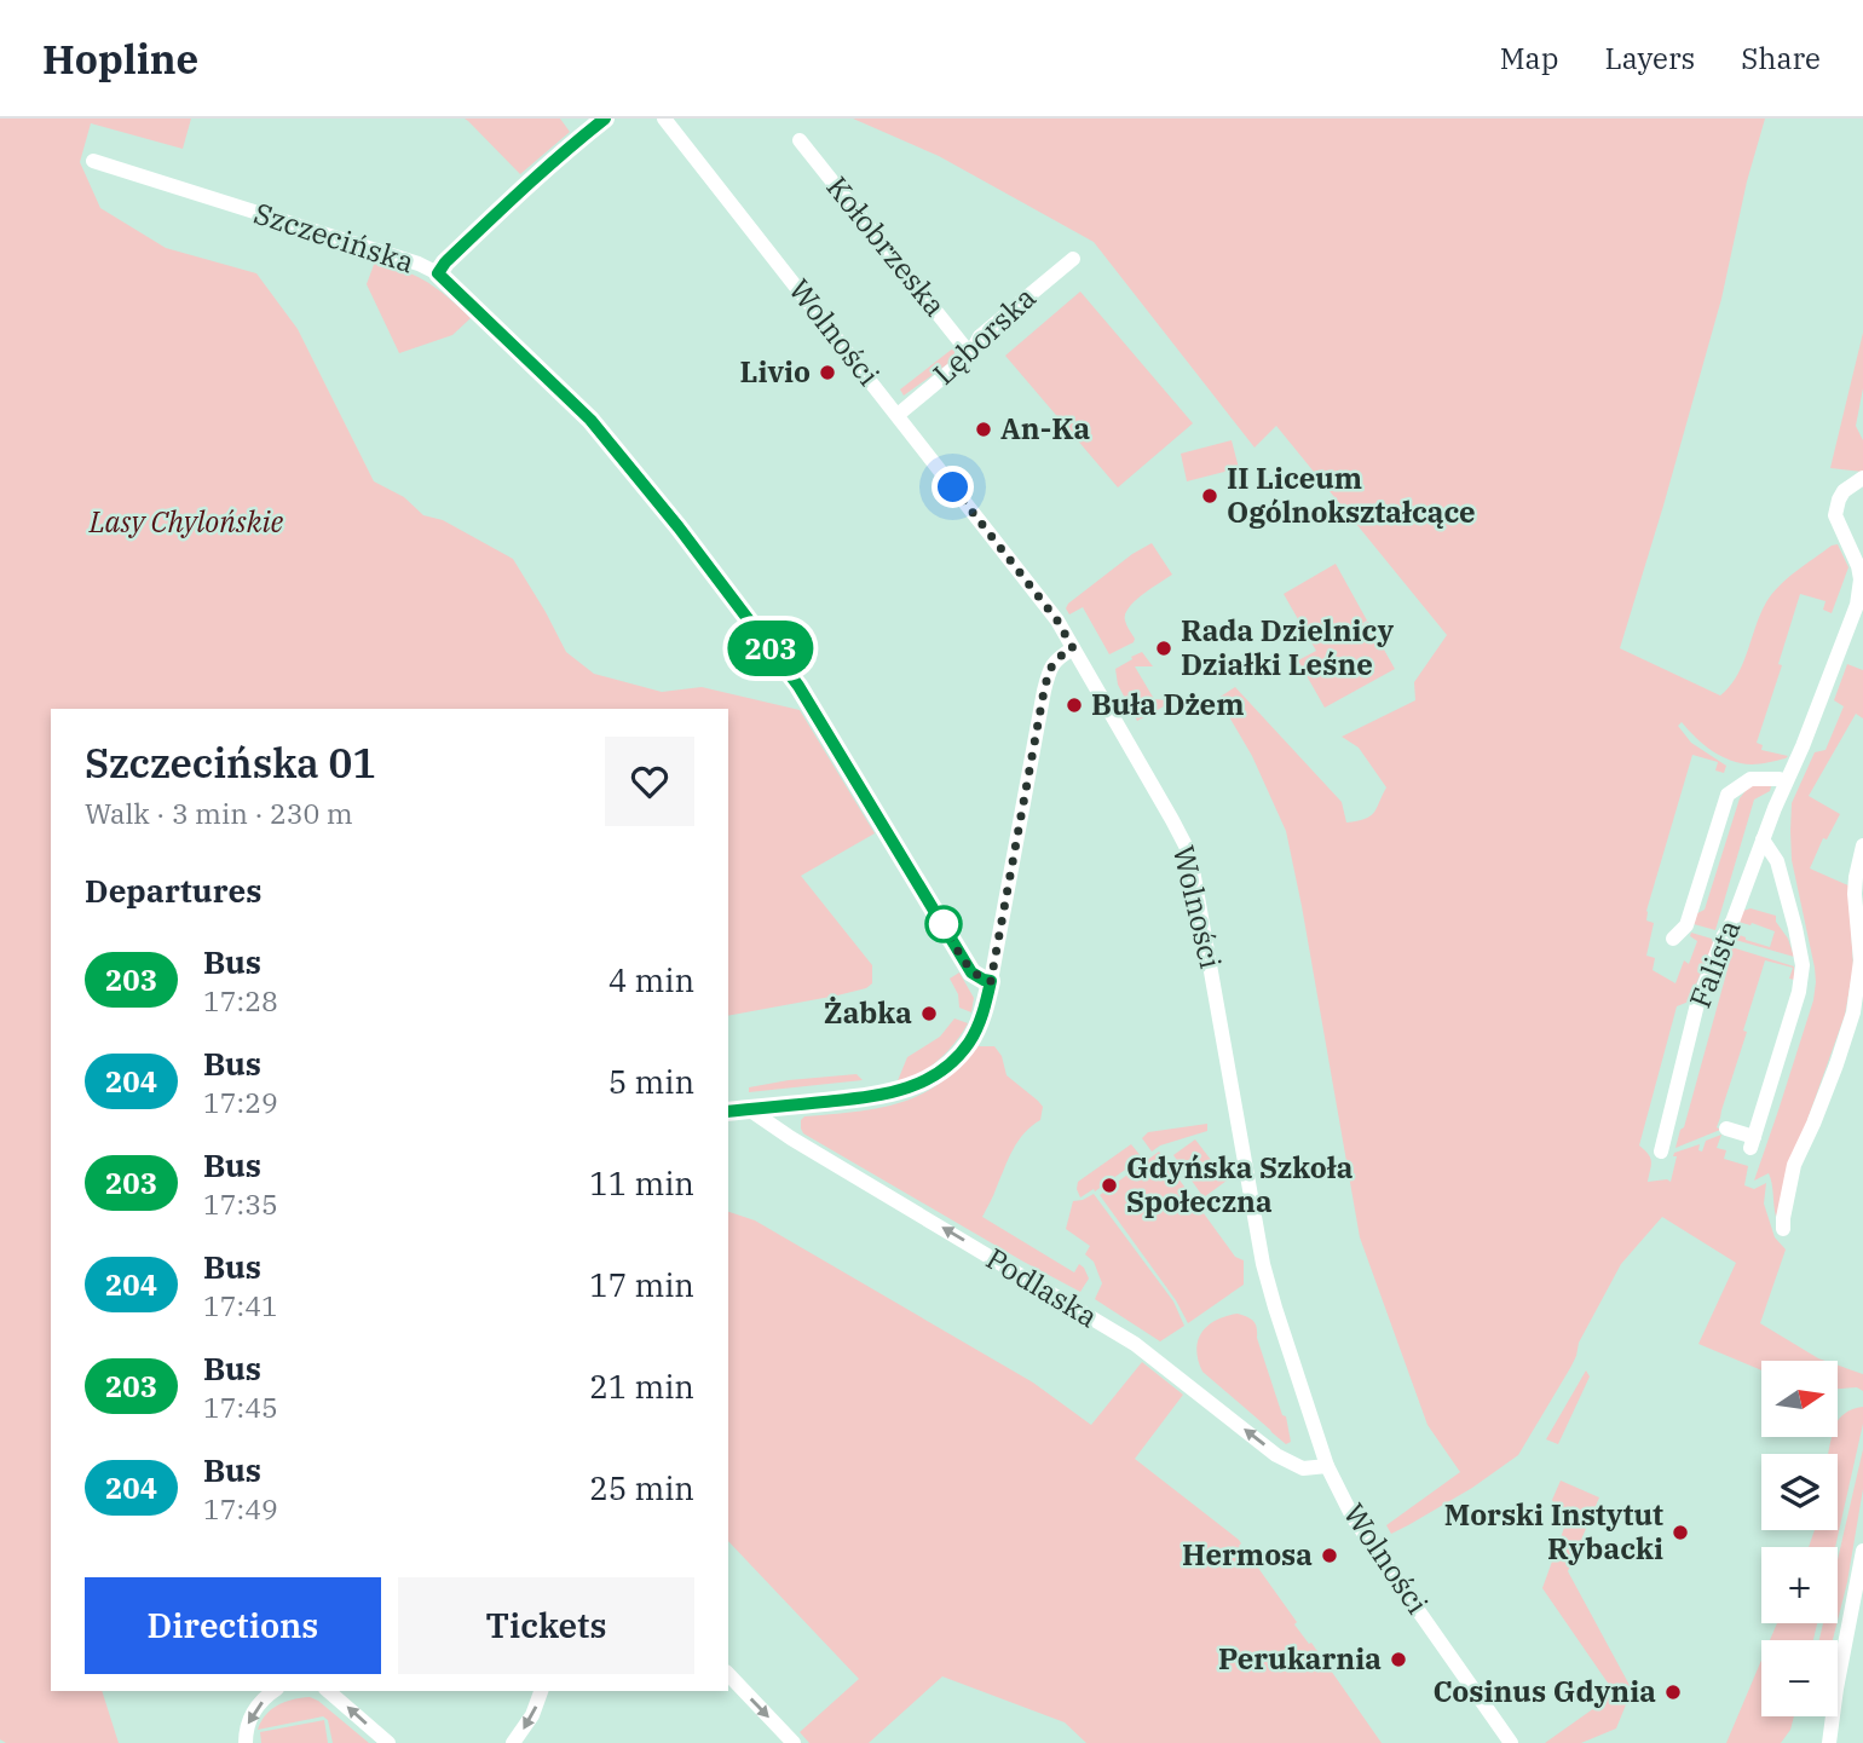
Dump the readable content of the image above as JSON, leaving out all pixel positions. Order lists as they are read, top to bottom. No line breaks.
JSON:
{"streets":{"street":["Szczecińska","Kołobrzeska","Wolności","Lęborska","Falista","Podlaska"]},"crossings":[["Kołobrzeska","Lęborska"],["Wolności","Lęborska"],["Wolności","Podlaska"]],"one_way":["Podlaska"],"parks":["Lasy Chylońskie"],"places":["Livio","An-Ka","II Liceum Ogólnokształcące","Rada Dzielnicy Działki Leśne","Buła Dżem","Żabka","Gdyńska Szkoła Społeczna","Morski Instytut Rybacki","Hermosa","Perukarnia","Cosinus Gdynia"],"lines":["bus line 203"],"north":"right","page":{"header":"Hopline","nav":["Map","Layers","Share"],"on_map":"203","heading":[["Szczecińska 01","Walk · 3 min · 230 m"],"Departures"],"list":[{"mark":"203","name":"Bus","note":"17:28","value":"4 min"},{"mark":"204","name":"Bus","note":"17:29","value":"5 min"},{"mark":"203","name":"Bus","note":"17:35","value":"11 min"},{"mark":"204","name":"Bus","note":"17:41","value":"17 min"},{"mark":"203","name":"Bus","note":"17:45","value":"21 min"},{"mark":"204","name":"Bus","note":"17:49","value":"25 min"}],"map_buttons":["+","−"],"buttons":["Directions","Tickets"]}}
